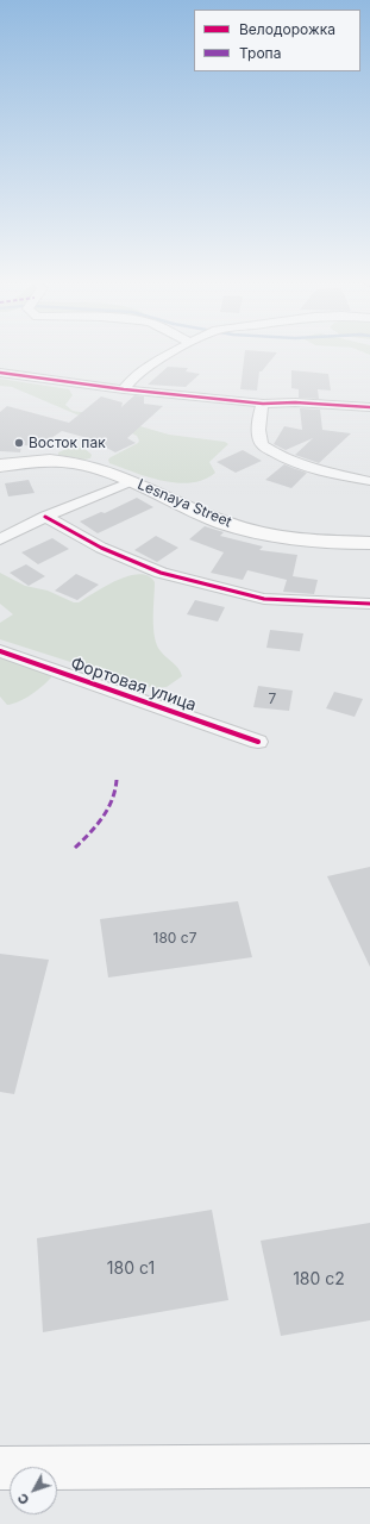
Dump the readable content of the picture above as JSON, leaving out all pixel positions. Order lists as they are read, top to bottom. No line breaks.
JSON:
{"streets":{"main road":["Lesnaya Street"],"street":["Фортовая улица"]},"places":["Восток пак"],"house_numbers":["7","180 с7","180 с1","180 с2"],"legend":["Велодорожка","Тропа"],"north":"bottom left"}
